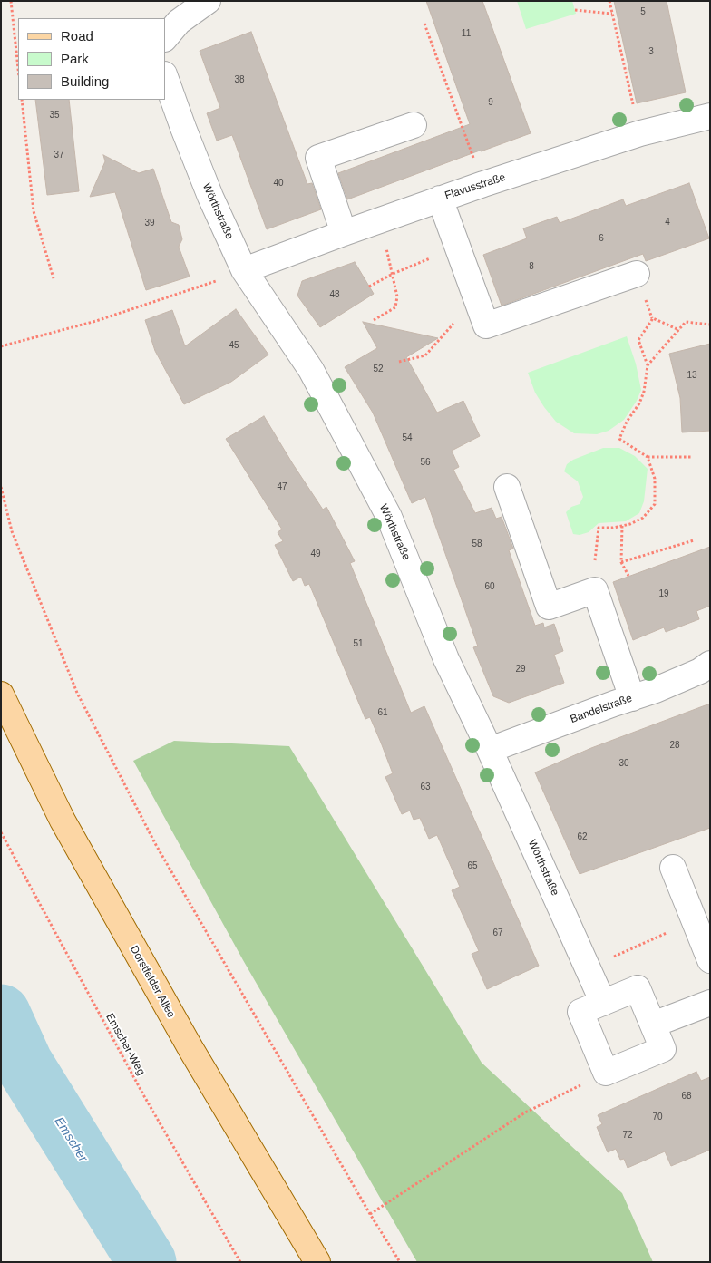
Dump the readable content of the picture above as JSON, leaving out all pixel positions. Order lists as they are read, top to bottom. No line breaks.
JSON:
{"streets":{"main road":["Dorstfelder Allee"],"street":["Flavusstraße","Wörthstraße","Bandelstraße"],"path":["Emscher-Weg"]},"crossings":[["Flavusstraße","Wörthstraße"],["Wörthstraße","Bandelstraße"]],"water":["Emscher"],"house_numbers":["5","11","3","38","9","35","37","40","4","39","6","8","48","45","52","13","54","56","47","58","49","60","19","51","29","61","28","30","63","62","65","67","68","70","72"],"legend":["Road","Park","Building"]}
